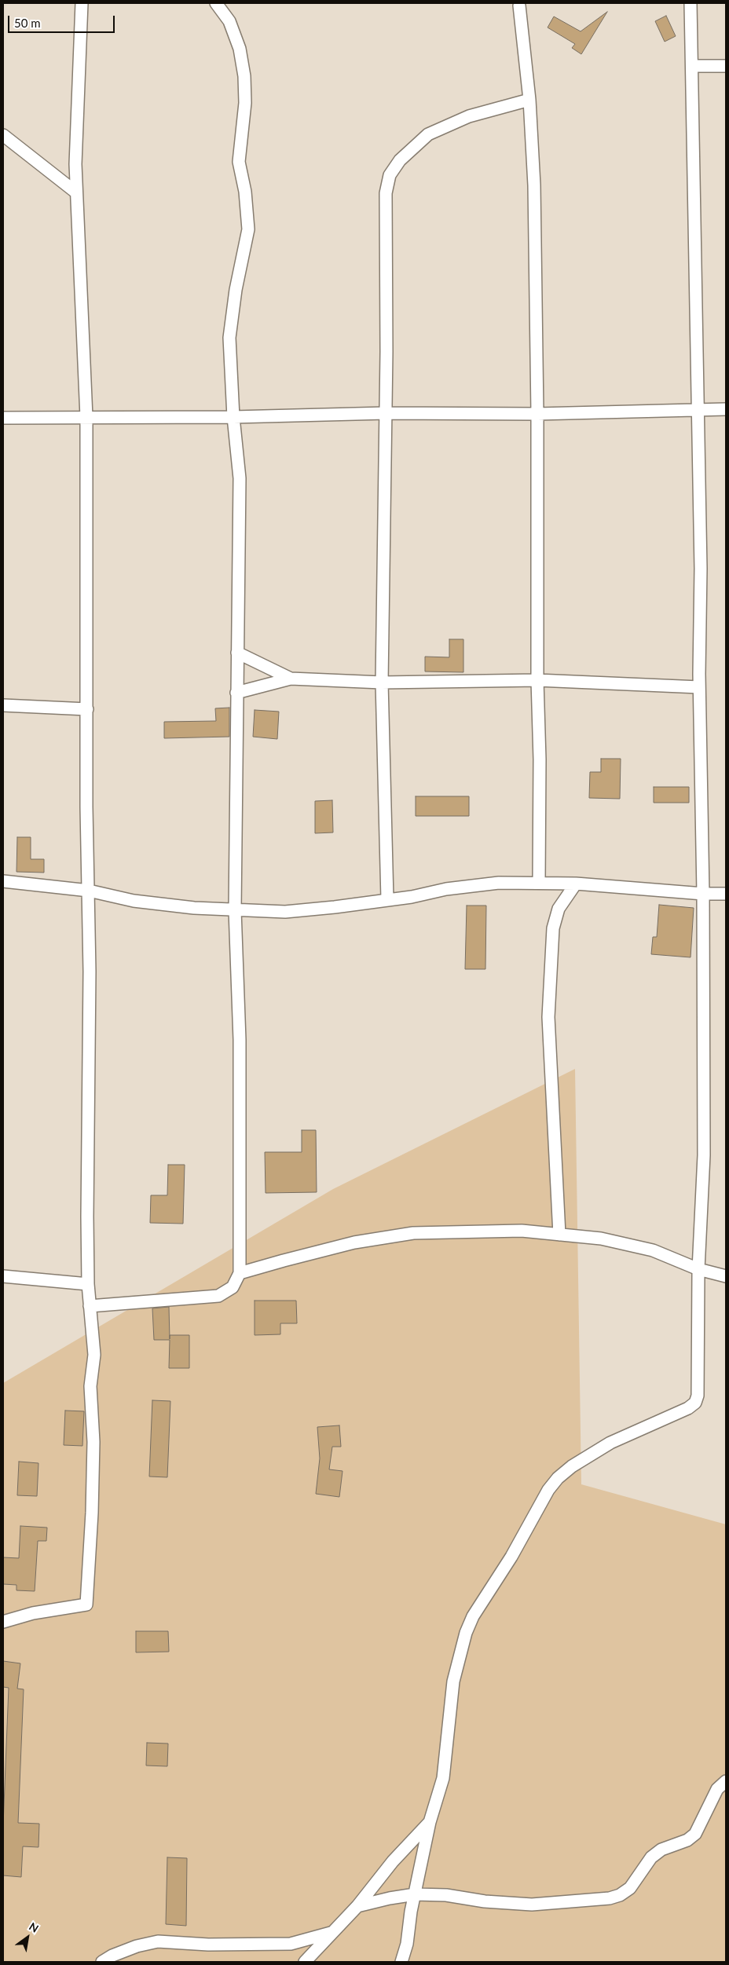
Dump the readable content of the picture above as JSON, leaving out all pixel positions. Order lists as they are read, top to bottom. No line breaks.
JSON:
{"scale_bar":"50 m","north":"top right"}
